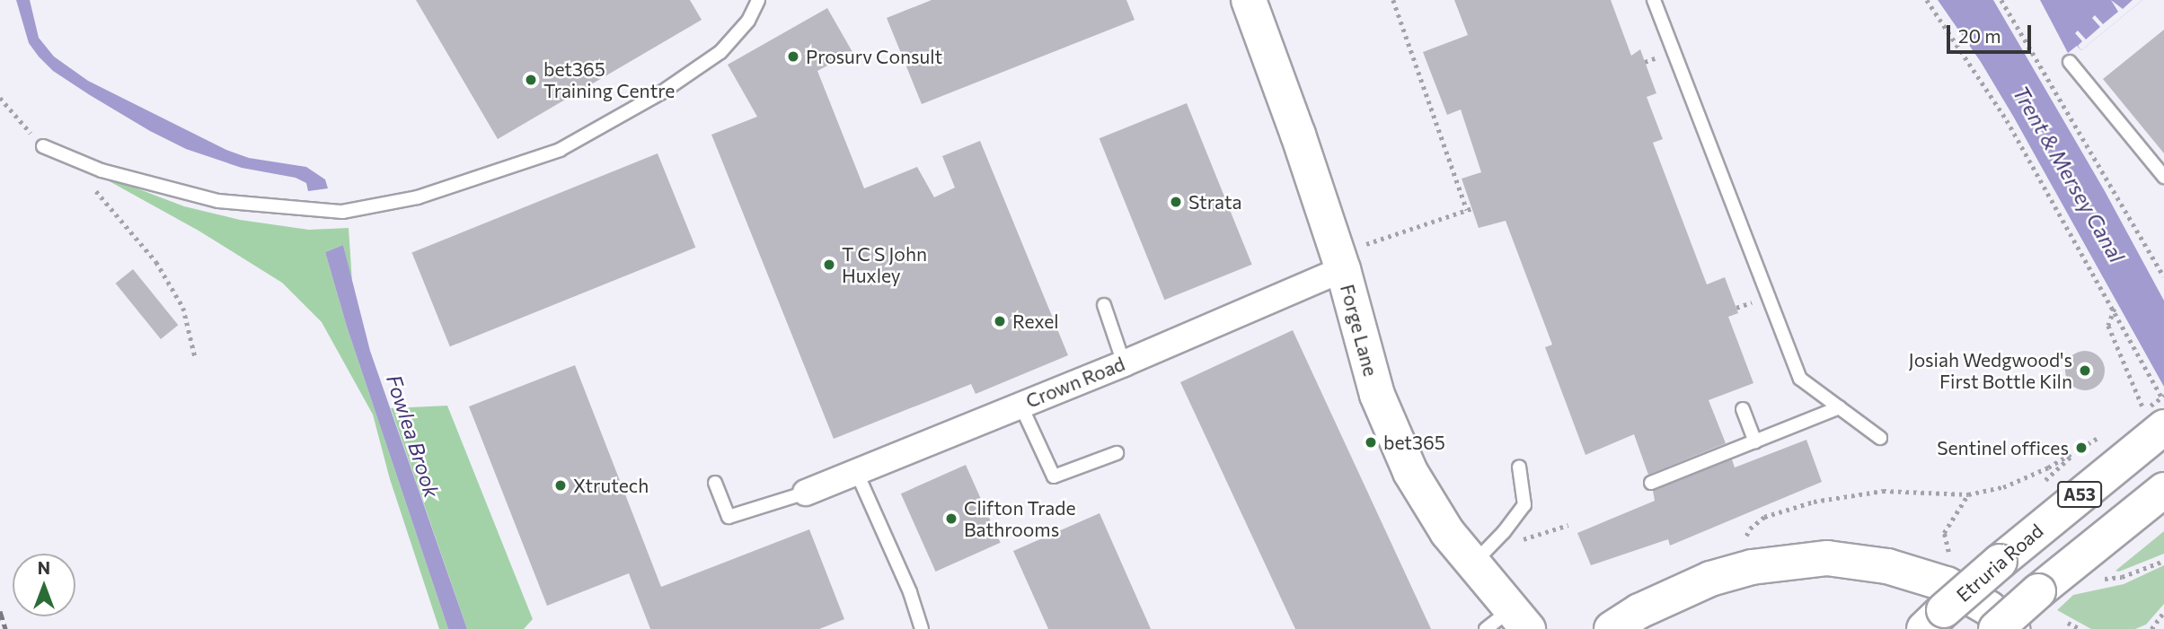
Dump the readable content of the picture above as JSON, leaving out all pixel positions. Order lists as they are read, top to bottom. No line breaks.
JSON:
{"streets":{"main road":["Forge Lane","A53","Etruria Road"],"street":["Crown Road"]},"crossings":[["Forge Lane","Crown Road"]],"water":["Trent & Mersey Canal","Fowlea Brook"],"places":["Prosurv Consult","bet365 Training Centre","Strata","T C S John Huxley","Rexel","Josiah Wedgwood's First Bottle Kiln","bet365","Sentinel offices","Xtrutech","Clifton Trade Bathrooms"],"scale_bar":"20 m","north":"top"}
